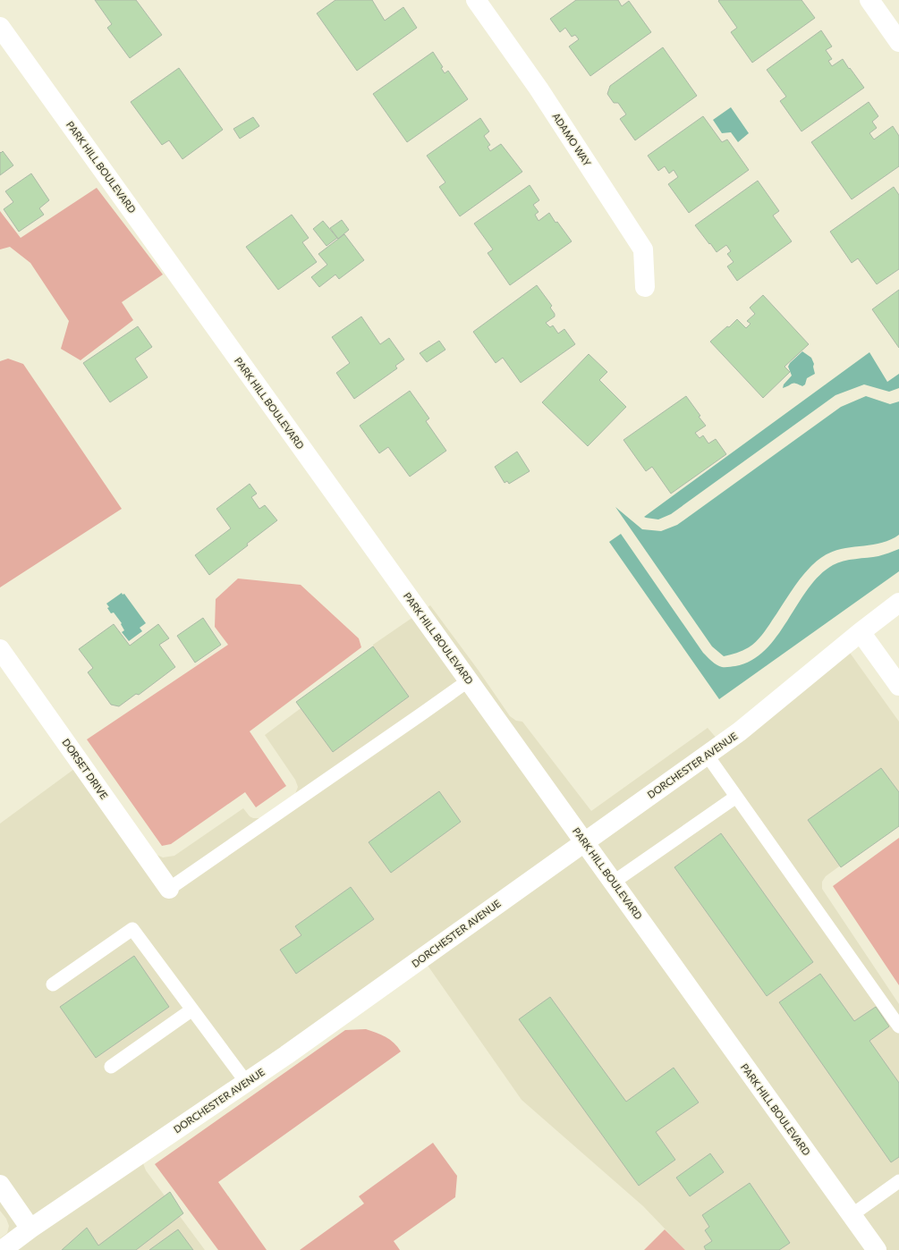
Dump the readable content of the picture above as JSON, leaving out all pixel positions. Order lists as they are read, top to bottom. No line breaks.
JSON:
{"streets":{"street":["ADAMO WAY","PARK HILL BOULEVARD","DORCHESTER AVENUE","DORSET DRIVE"]},"crossings":[["PARK HILL BOULEVARD","DORCHESTER AVENUE"]]}
